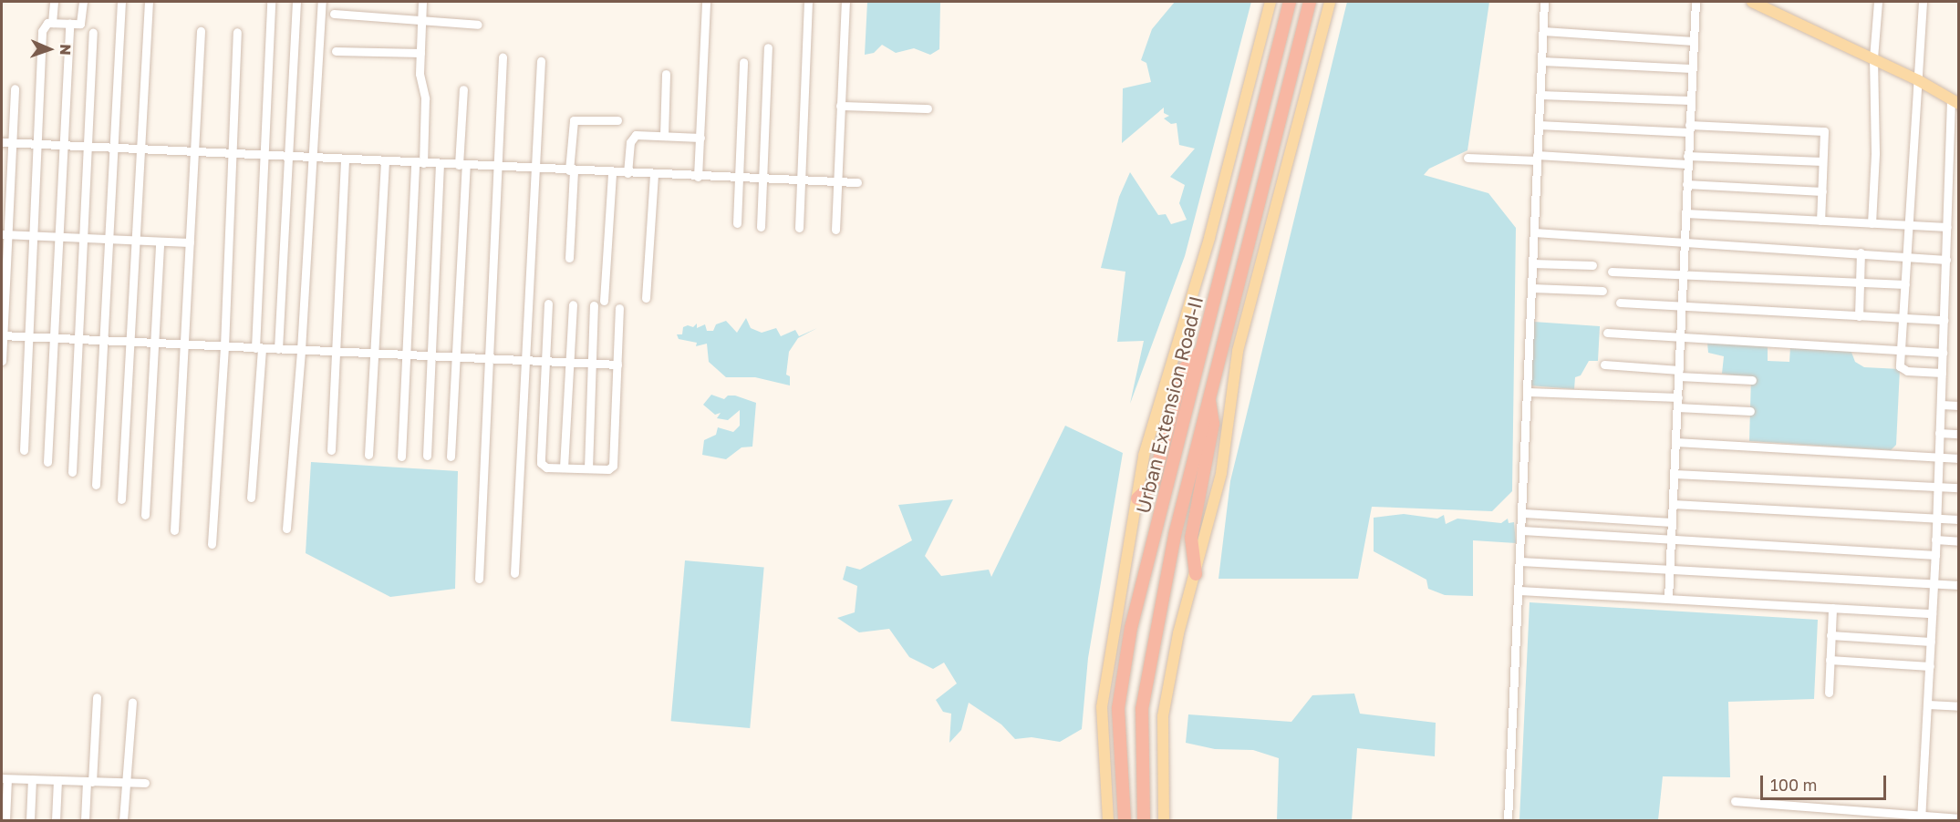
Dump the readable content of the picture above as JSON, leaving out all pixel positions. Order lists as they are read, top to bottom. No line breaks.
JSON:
{"streets":{"highway":["Urban Extension Road-II"]},"scale_bar":"100 m","north":"right"}
